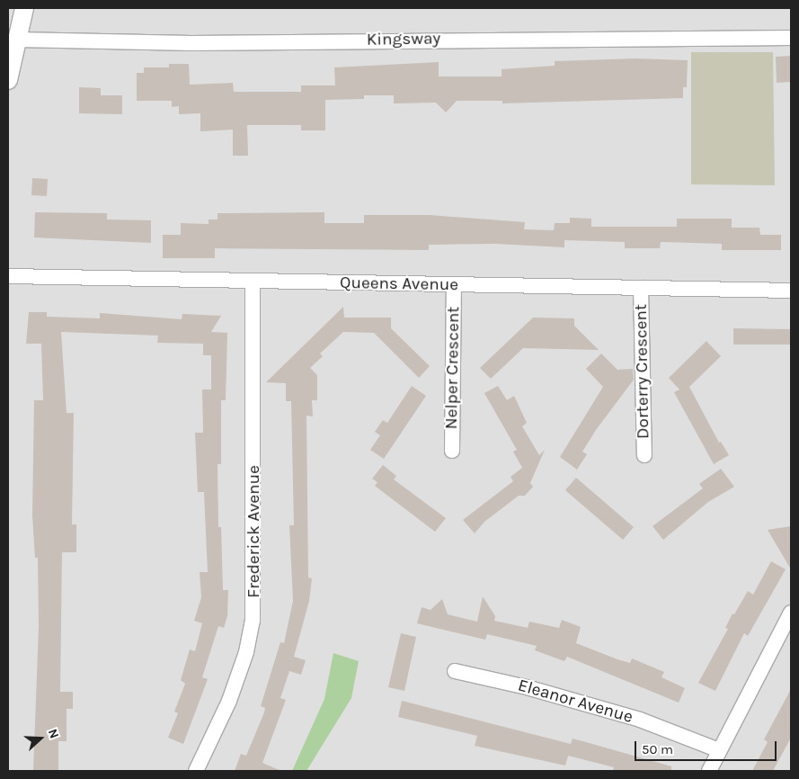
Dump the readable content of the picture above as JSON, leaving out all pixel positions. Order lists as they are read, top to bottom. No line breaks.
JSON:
{"streets":{"street":["Kingsway","Queens Avenue","Nelper Crescent","Dorterry Crescent","Frederick Avenue","Eleanor Avenue"]},"crossings":[["Queens Avenue","Nelper Crescent"],["Queens Avenue","Dorterry Crescent"],["Queens Avenue","Frederick Avenue"]],"scale_bar":"50 m","north":"right"}
